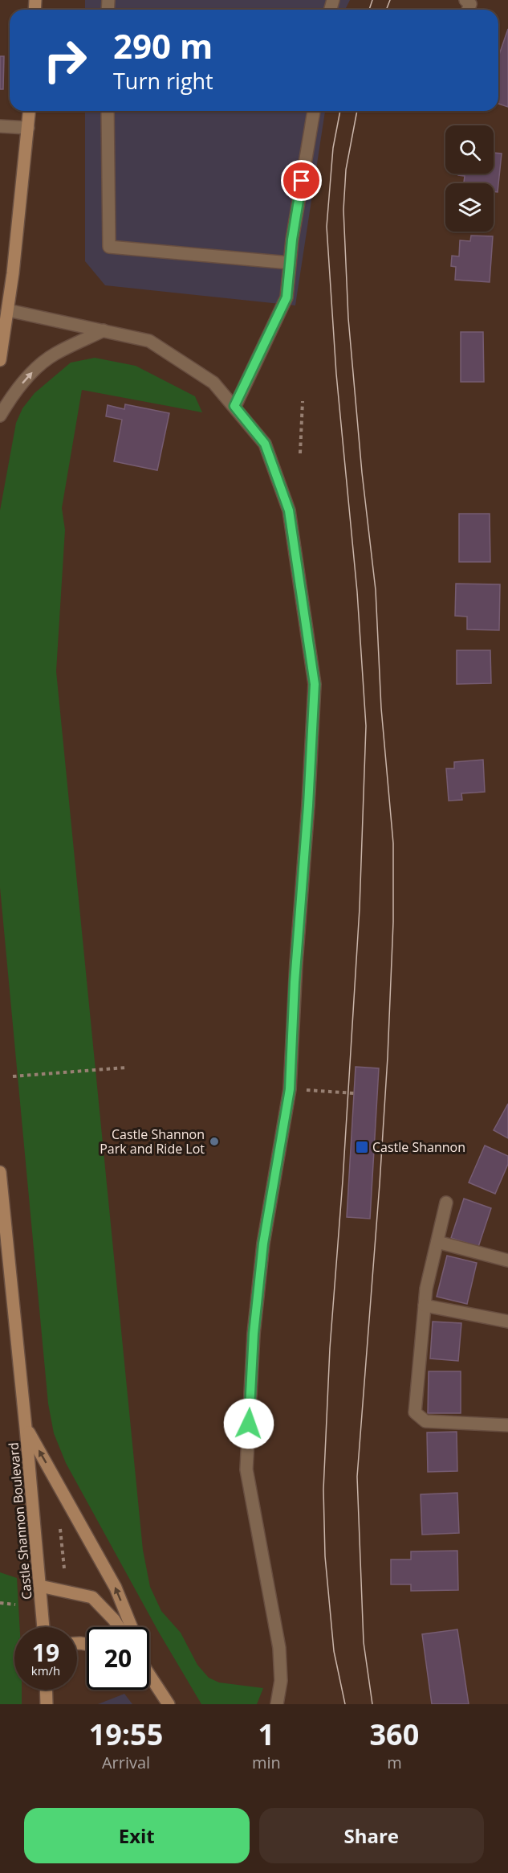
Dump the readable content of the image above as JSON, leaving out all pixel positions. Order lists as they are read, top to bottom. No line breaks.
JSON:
{"streets":{"street":["Castle Shannon Boulevard"]},"places":{"other":["Castle Shannon Park and Ride Lot"],"transit":["Castle Shannon"]},"page":{"turn":["290 m","Turn right"],"speed":"19 km/h","limit":"20","eta":["19:55","Arrival","1","min","360","m"],"buttons":["Exit","Share"]}}
